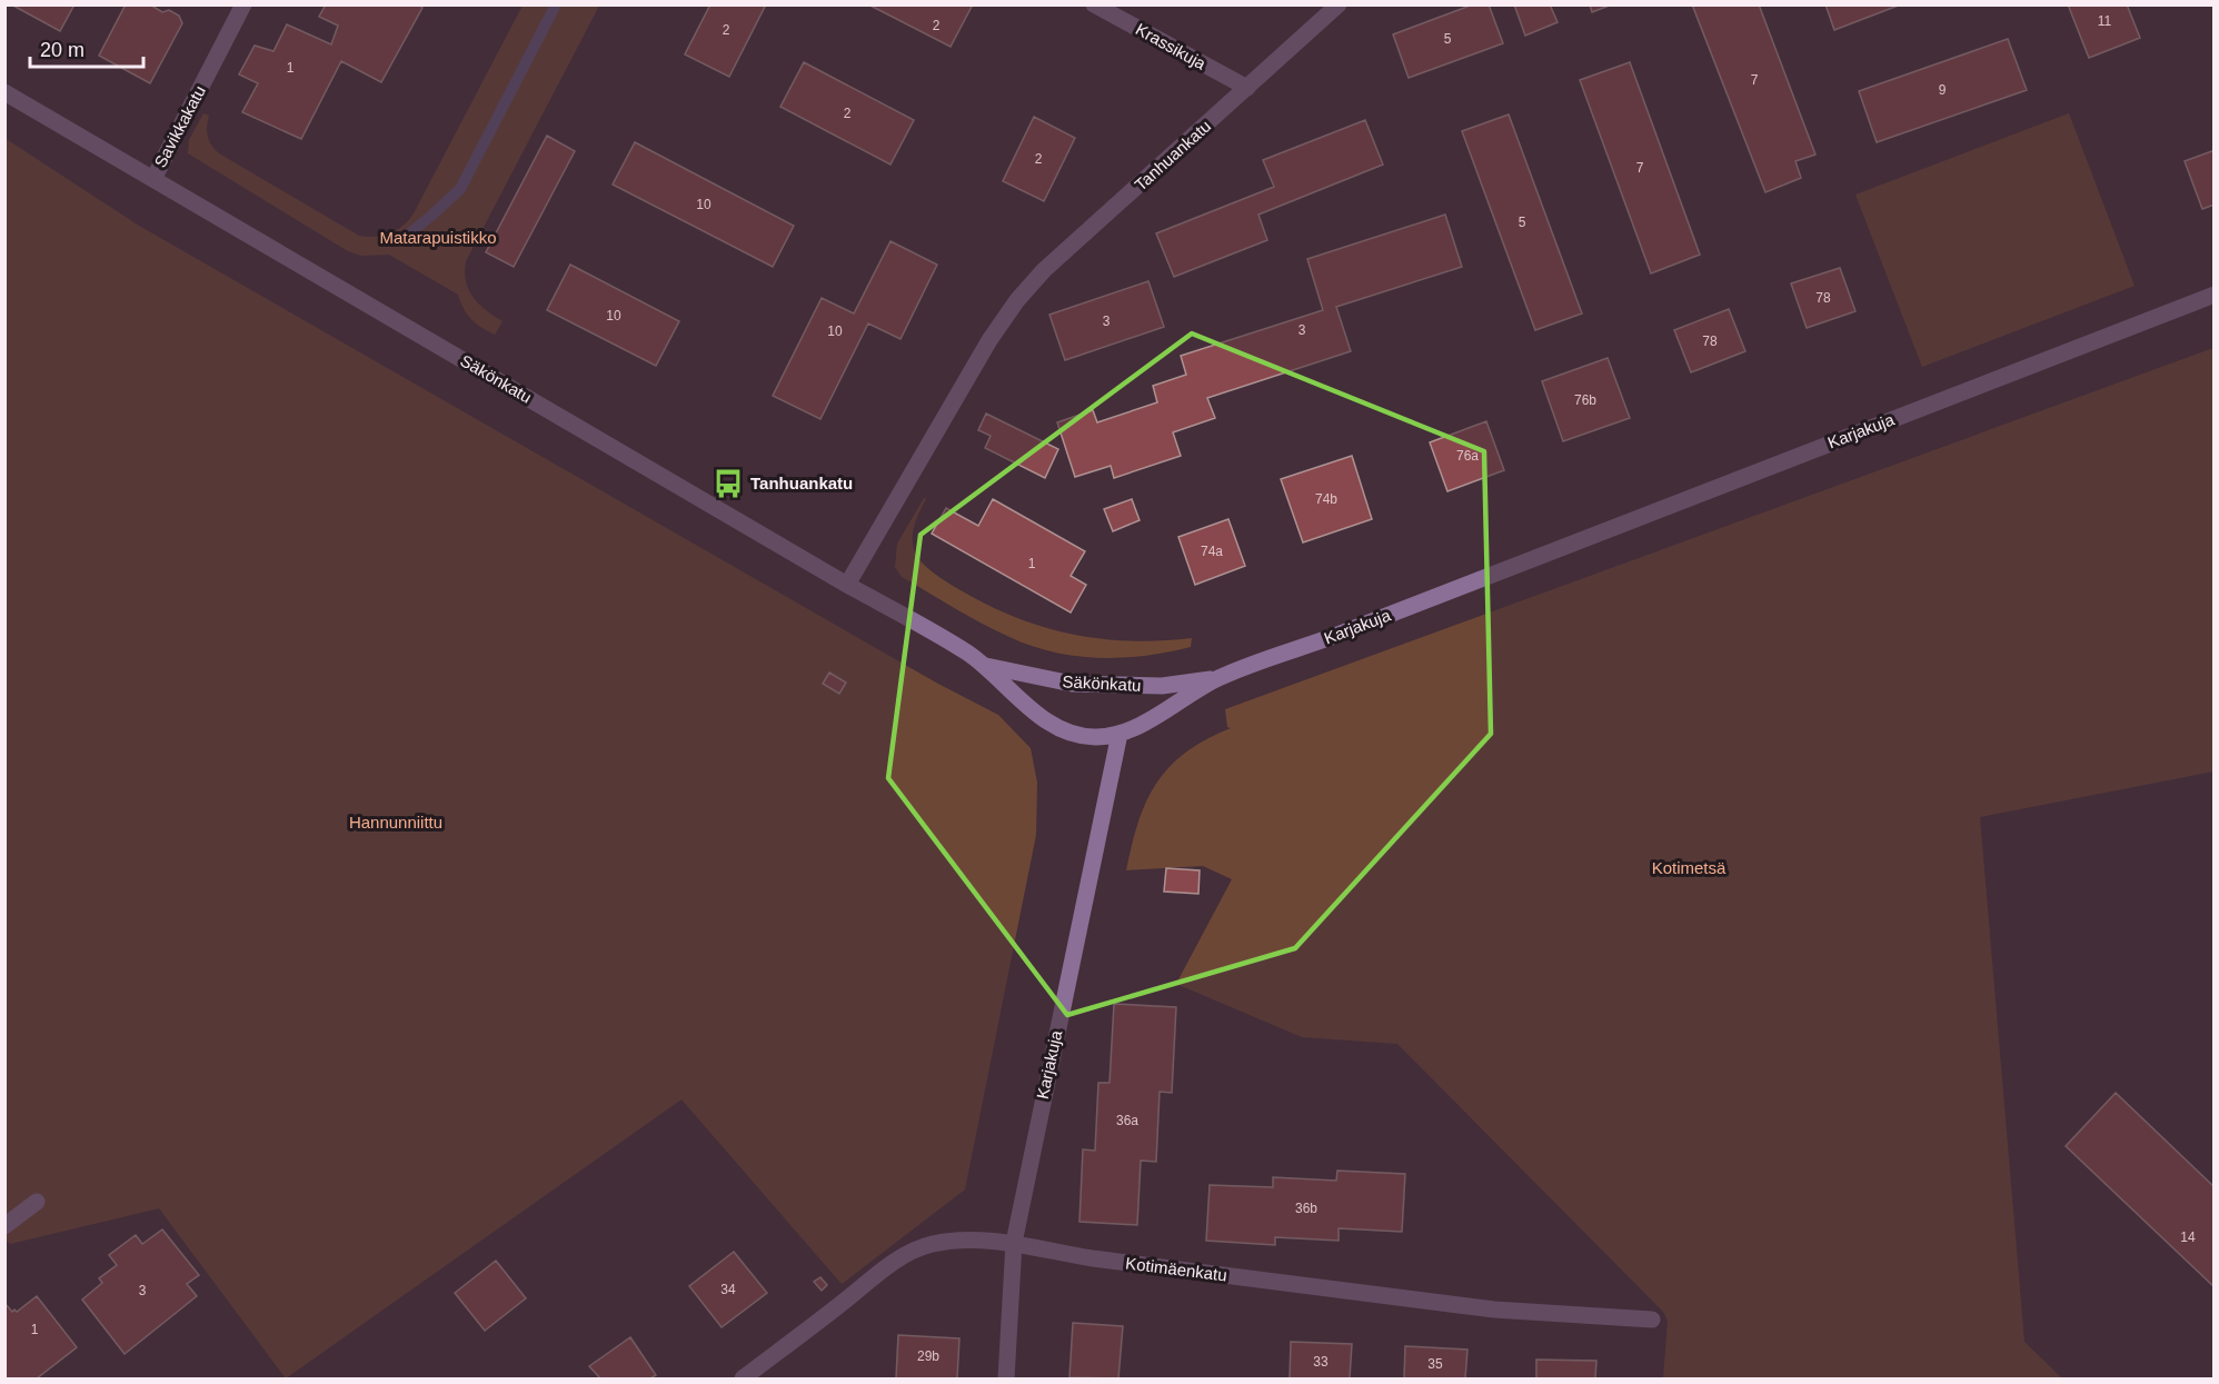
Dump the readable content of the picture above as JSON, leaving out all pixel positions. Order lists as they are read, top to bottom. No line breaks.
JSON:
{"streets":{"street":["Krassikuja","Savikkakatu","Tanhuankatu","Säkönkatu","Karjakuja","Kotimäenkatu"]},"crossings":[["Krassikuja","Tanhuankatu"],["Savikkakatu","Säkönkatu"],["Tanhuankatu","Säkönkatu"],["Säkönkatu","Karjakuja"],["Karjakuja","Kotimäenkatu"]],"parks":["Matarapuistikko","Hannunniittu","Kotimetsä"],"places":{"bus stop":["Tanhuankatu"]},"house_numbers":["11","2","2","5","1","7","9","2","2","7","10","5","78","10","3","3","10","78","76b","76a","74b","74a","1","36a","36b","14","34","3","1","29b","33","35"],"scale_bar":"20 m"}
